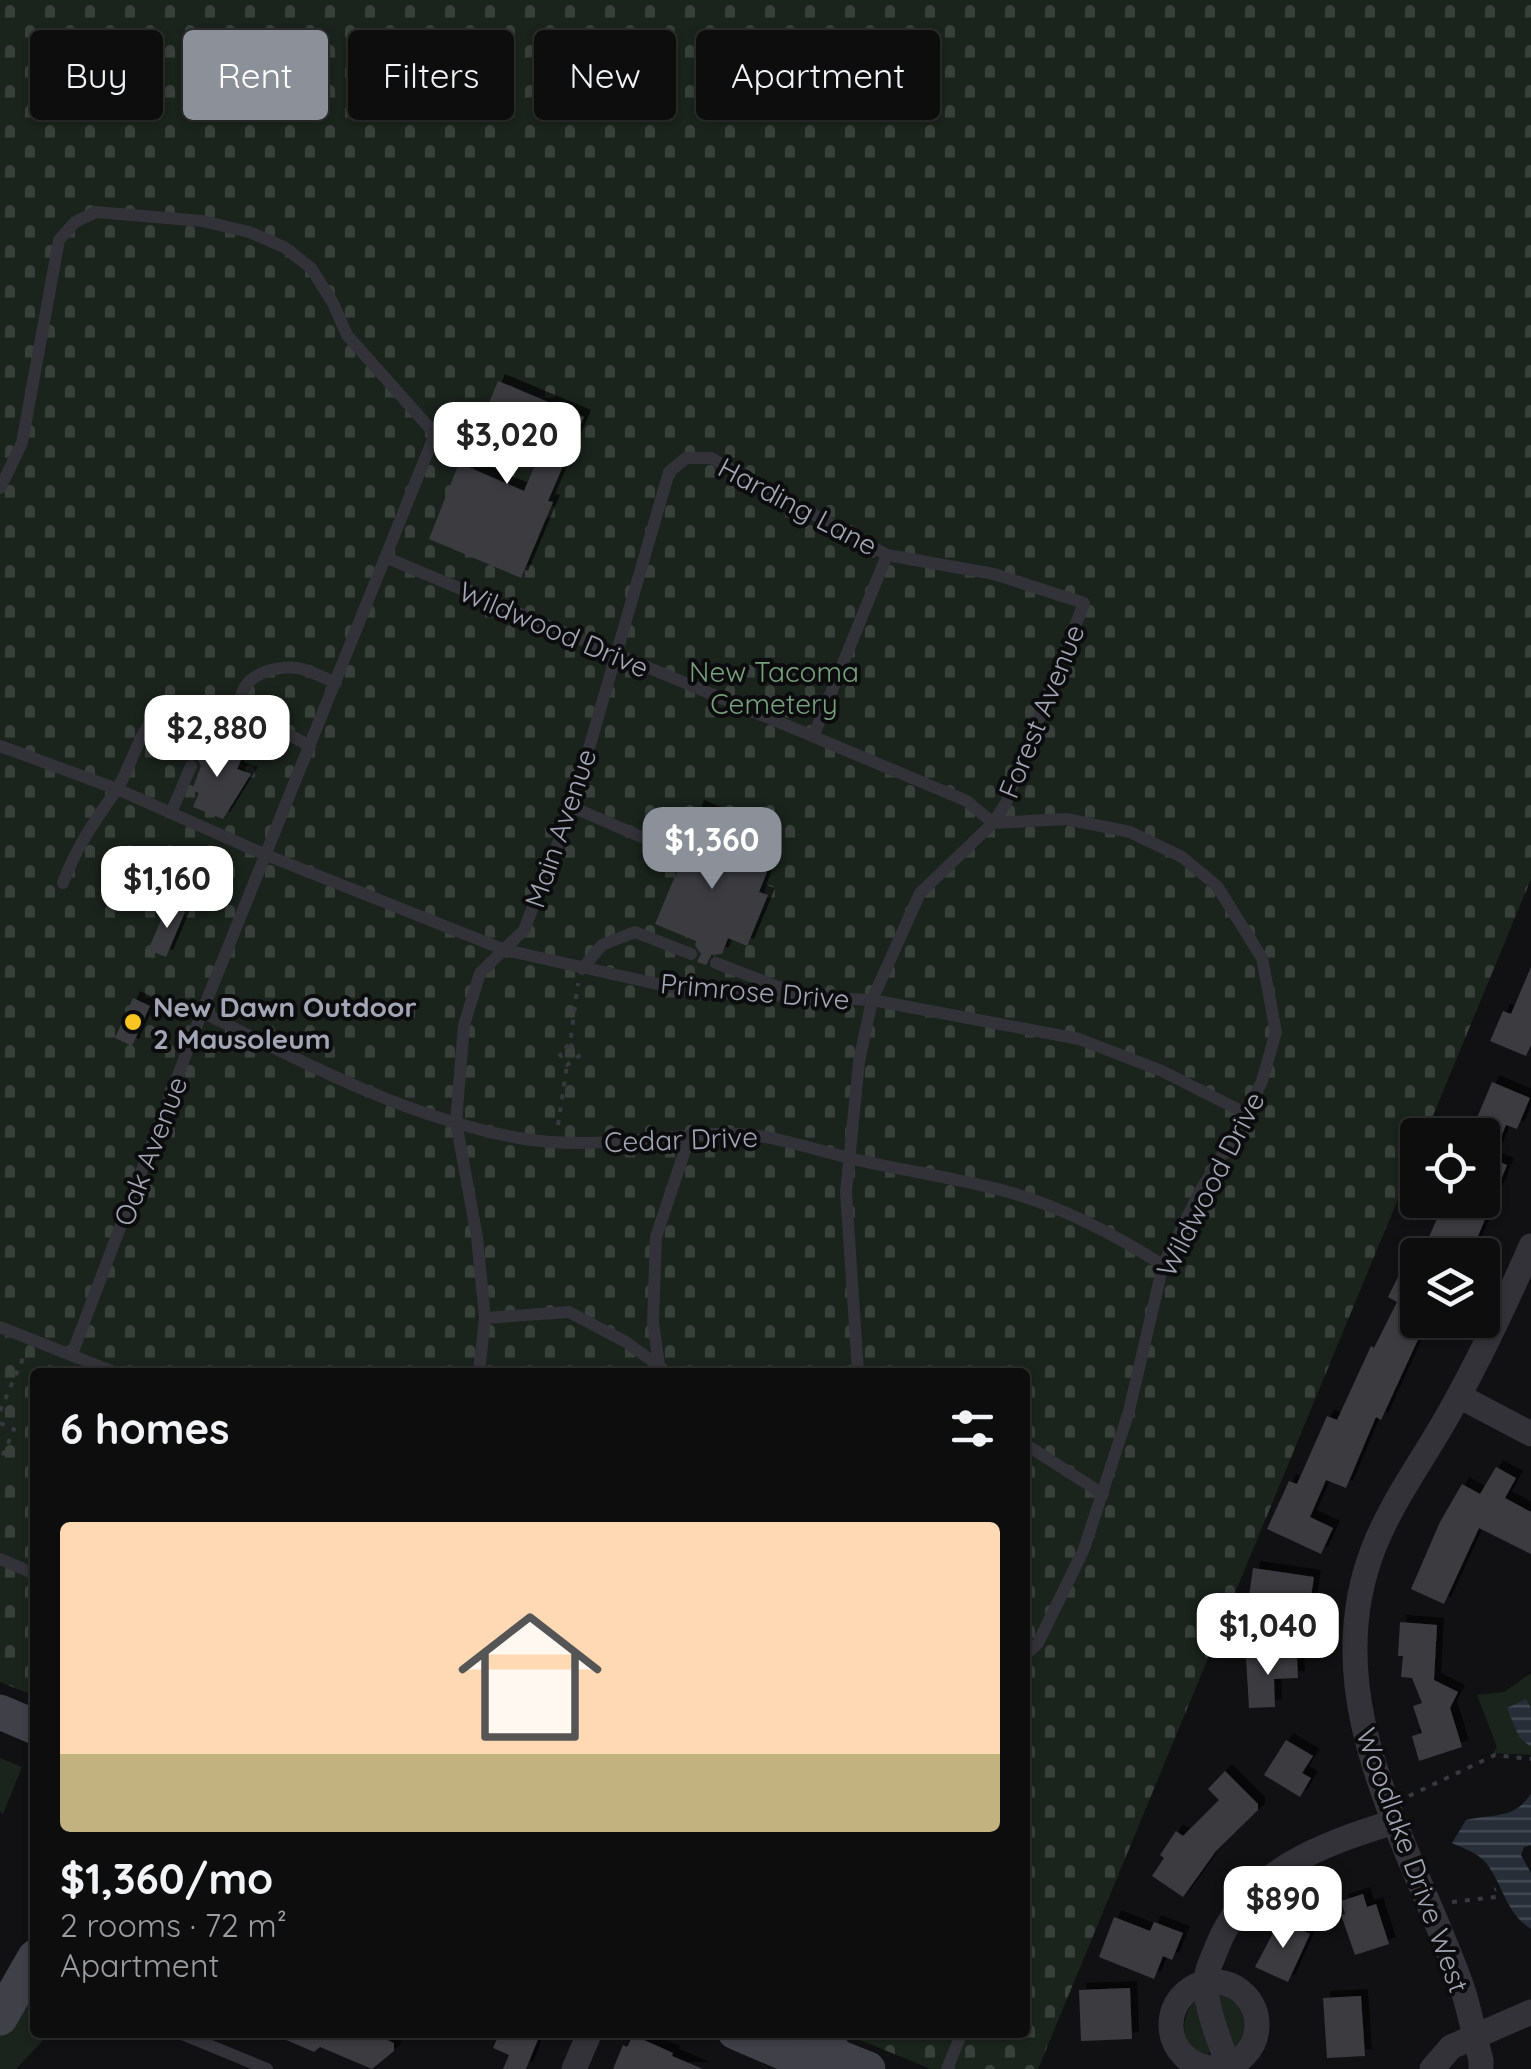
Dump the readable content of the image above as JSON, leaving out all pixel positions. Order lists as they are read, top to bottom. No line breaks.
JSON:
{"streets":{"street":["Woodlake Drive West"],"lane":["Harding Lane","Wildwood Drive","Forest Avenue","Main Avenue","Primrose Drive","Cedar Drive","Oak Avenue"]},"crossings":[["Harding Lane","Forest Avenue"],["Harding Lane","Main Avenue"],["Wildwood Drive","Forest Avenue"],["Wildwood Drive","Main Avenue"],["Wildwood Drive","Primrose Drive"],["Wildwood Drive","Cedar Drive"],["Wildwood Drive","Oak Avenue"],["Forest Avenue","Primrose Drive"],["Forest Avenue","Cedar Drive"],["Main Avenue","Primrose Drive"],["Main Avenue","Cedar Drive"],["Primrose Drive","Oak Avenue"],["Cedar Drive","Oak Avenue"]],"parks":["New Tacoma Cemetery"],"places":["New Dawn Outdoor 2 Mausoleum"],"page":{"chip":["Buy","Rent","Filters","New","Apartment"],"price":["$3,020","$2,880","$1,360","$1,160","$1,040","$890"],"heading":"6 homes","list":[{"name":"$1,360/mo","note":"2 rooms · 72 m² · Apartment"}]}}
